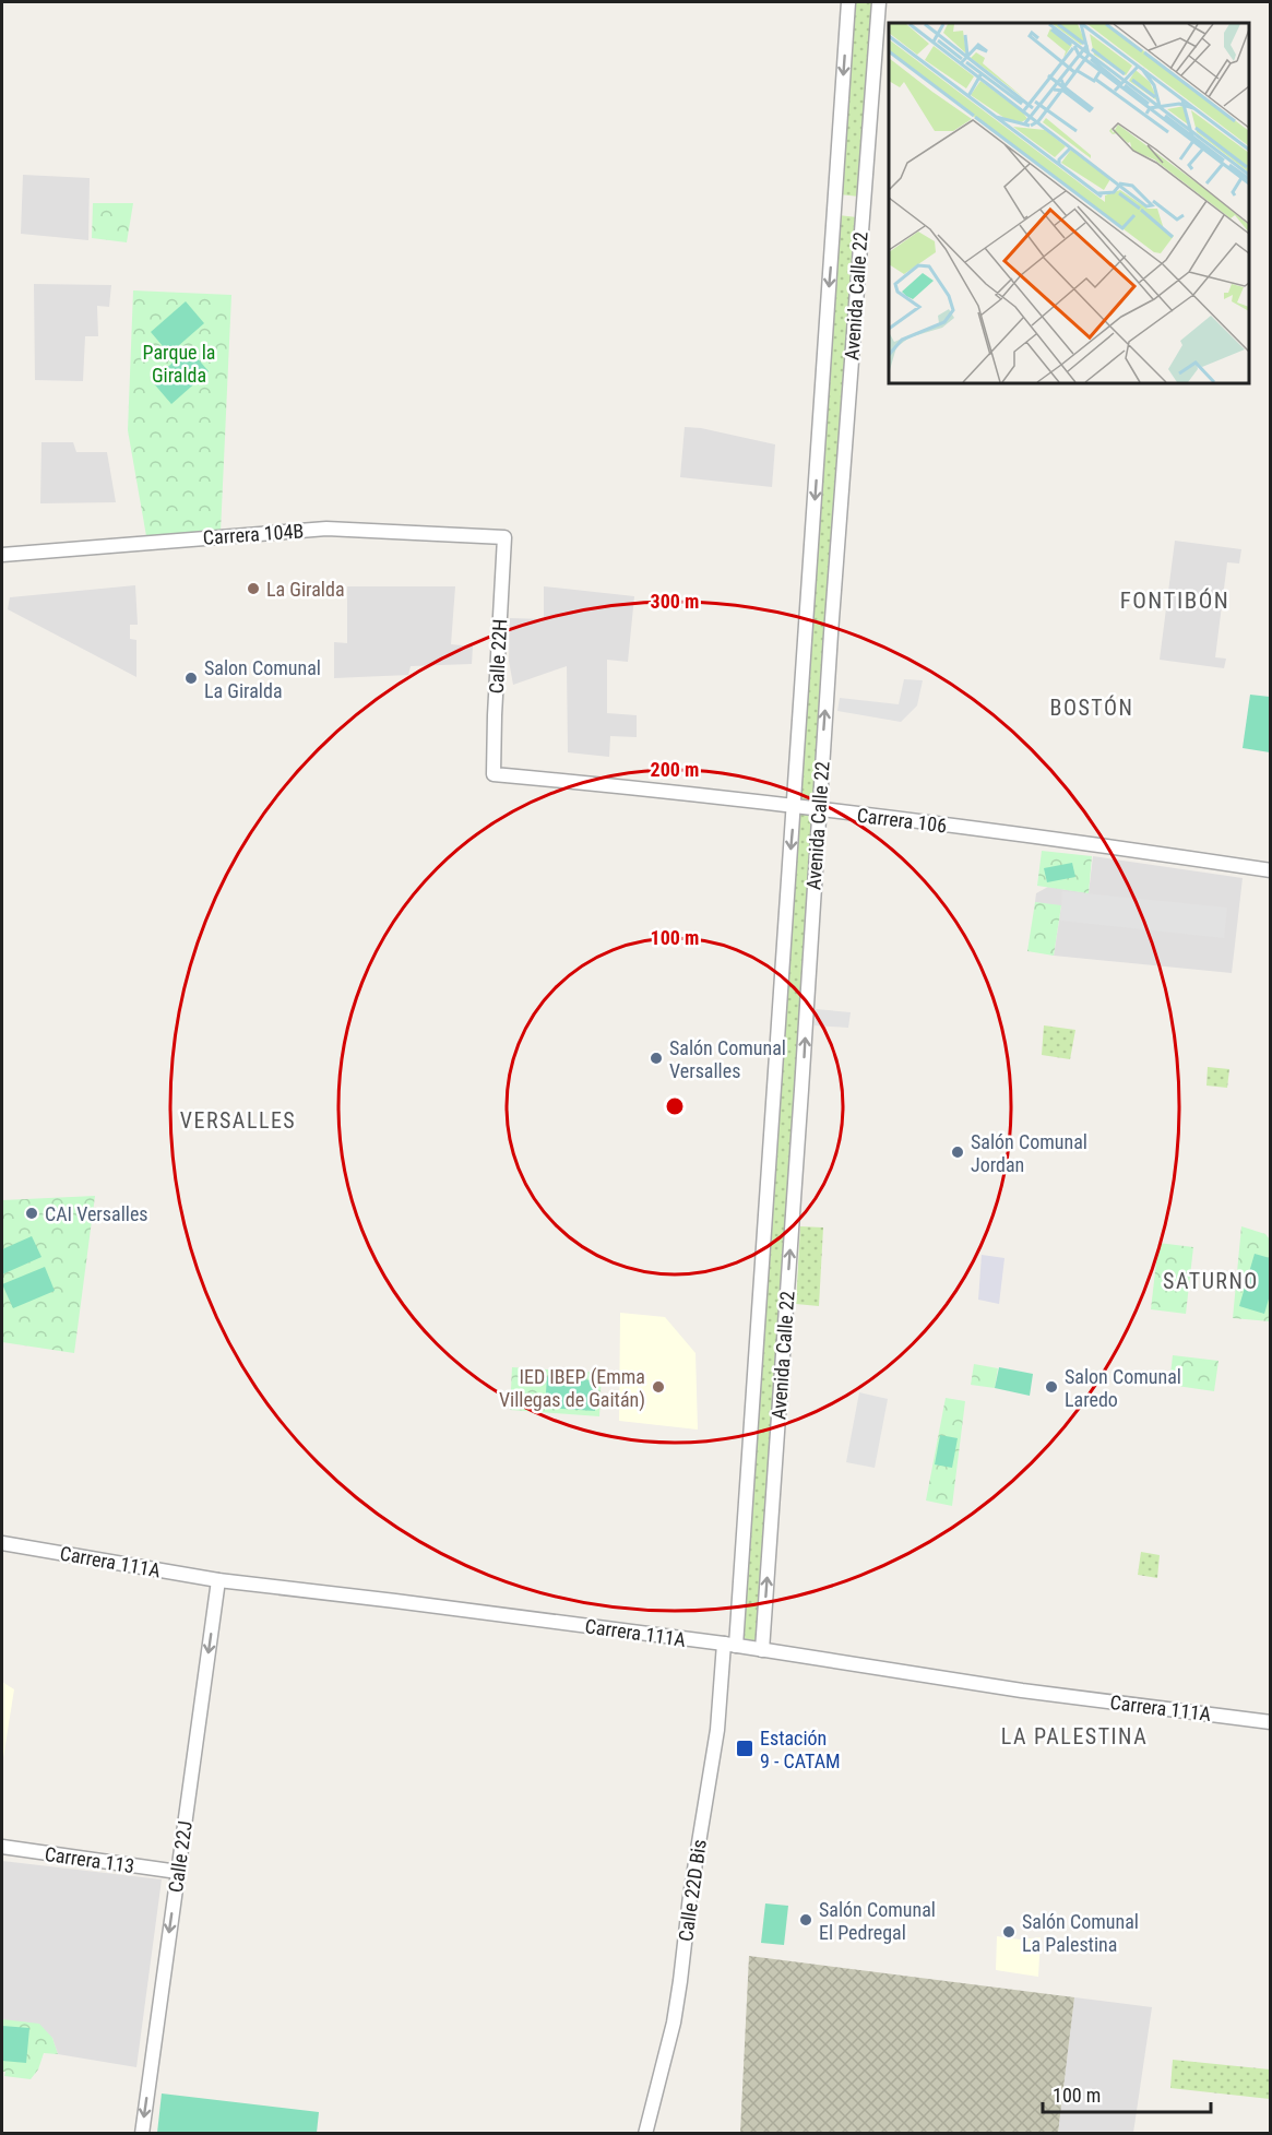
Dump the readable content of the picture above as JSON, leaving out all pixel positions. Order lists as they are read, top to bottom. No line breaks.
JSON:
{"streets":{"street":["Avenida Calle 22","Carrera 104B","Calle 22H","Carrera 106","Carrera 111A","Calle 22J","Carrera 113","Calle 22D Bis"]},"crossings":[["Avenida Calle 22","Carrera 106"],["Avenida Calle 22","Carrera 111A"],["Avenida Calle 22","Calle 22D Bis"],["Carrera 104B","Calle 22H"],["Calle 22H","Carrera 106"],["Carrera 111A","Calle 22J"],["Carrera 111A","Calle 22D Bis"],["Calle 22J","Carrera 113"]],"one_way":["Calle 22J"],"districts":["FONTIBÓN","BOSTÓN","VERSALLES","SATURNO","LA PALESTINA"],"parks":["Parque la Giralda"],"places":{"other":["La Giralda","Salon Comunal La Giralda","Salón Comunal Versalles","Salón Comunal Jordan","CAI Versalles","IED IBEP (Emma Villegas de Gaitán)","Salon Comunal Laredo","Salón Comunal El Pedregal","Salón Comunal La Palestina"],"transit":["Estación 9 - CATAM"]},"scale_bar":"100 m","rings":["300 m","200 m","100 m"]}
